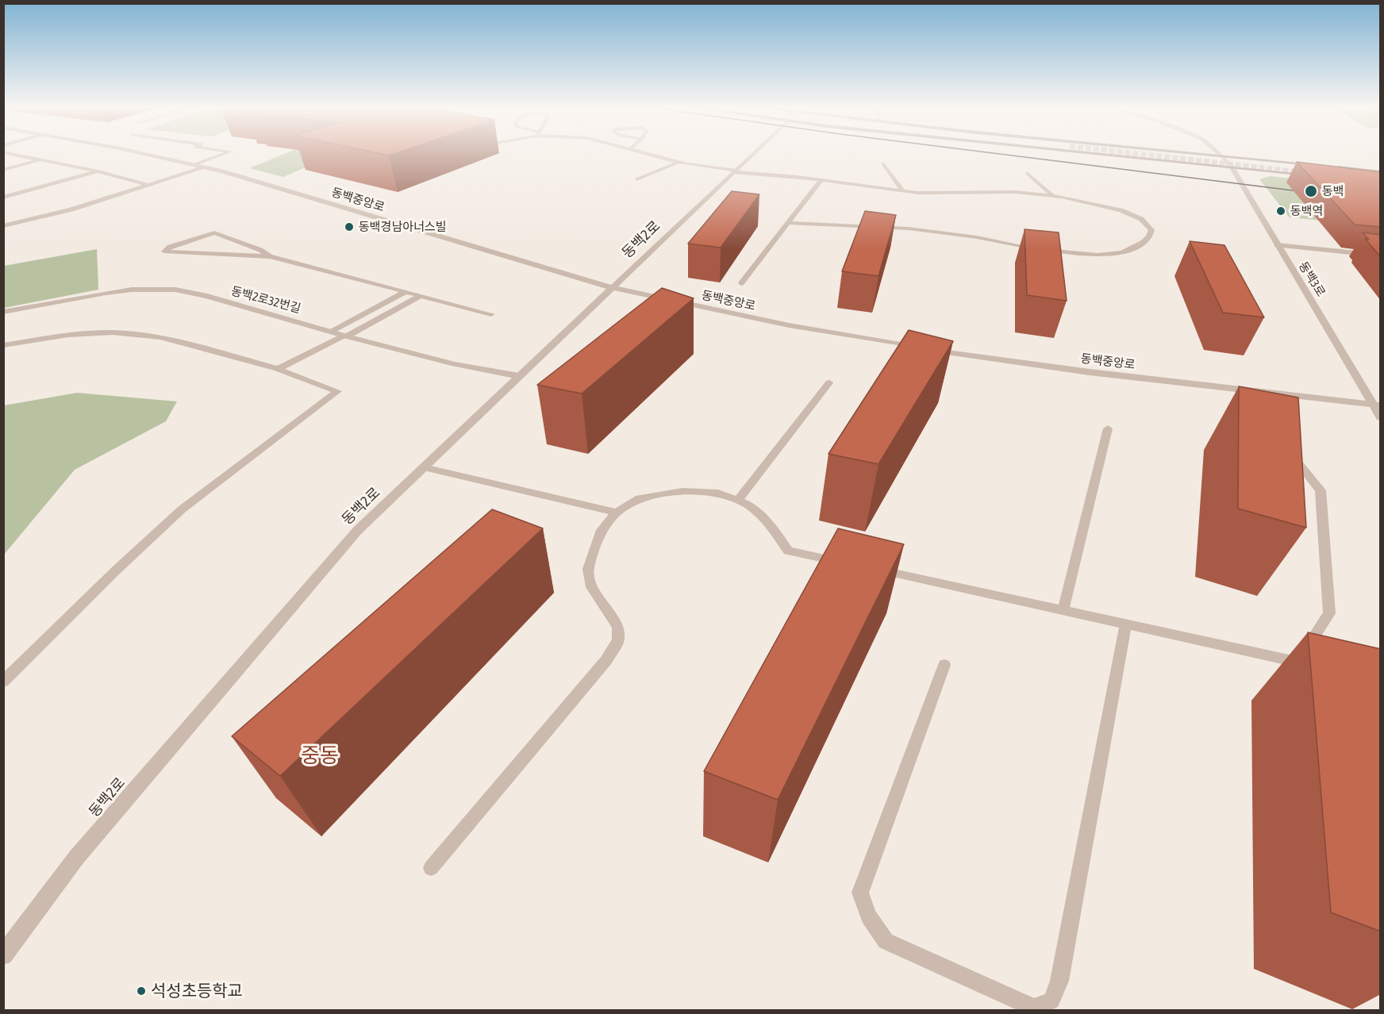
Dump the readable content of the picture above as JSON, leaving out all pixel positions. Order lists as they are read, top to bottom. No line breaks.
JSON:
{"streets":{"street":["동백중앙로","동백2로","동백3로","동백2로32번길"]},"crossings":[["동백중앙로","동백2로"],["동백중앙로","동백3로"],["동백2로","동백2로32번길"]],"districts":["중동"],"places":["동백","동백역","동백경남아너스빌","석성초등학교"]}
